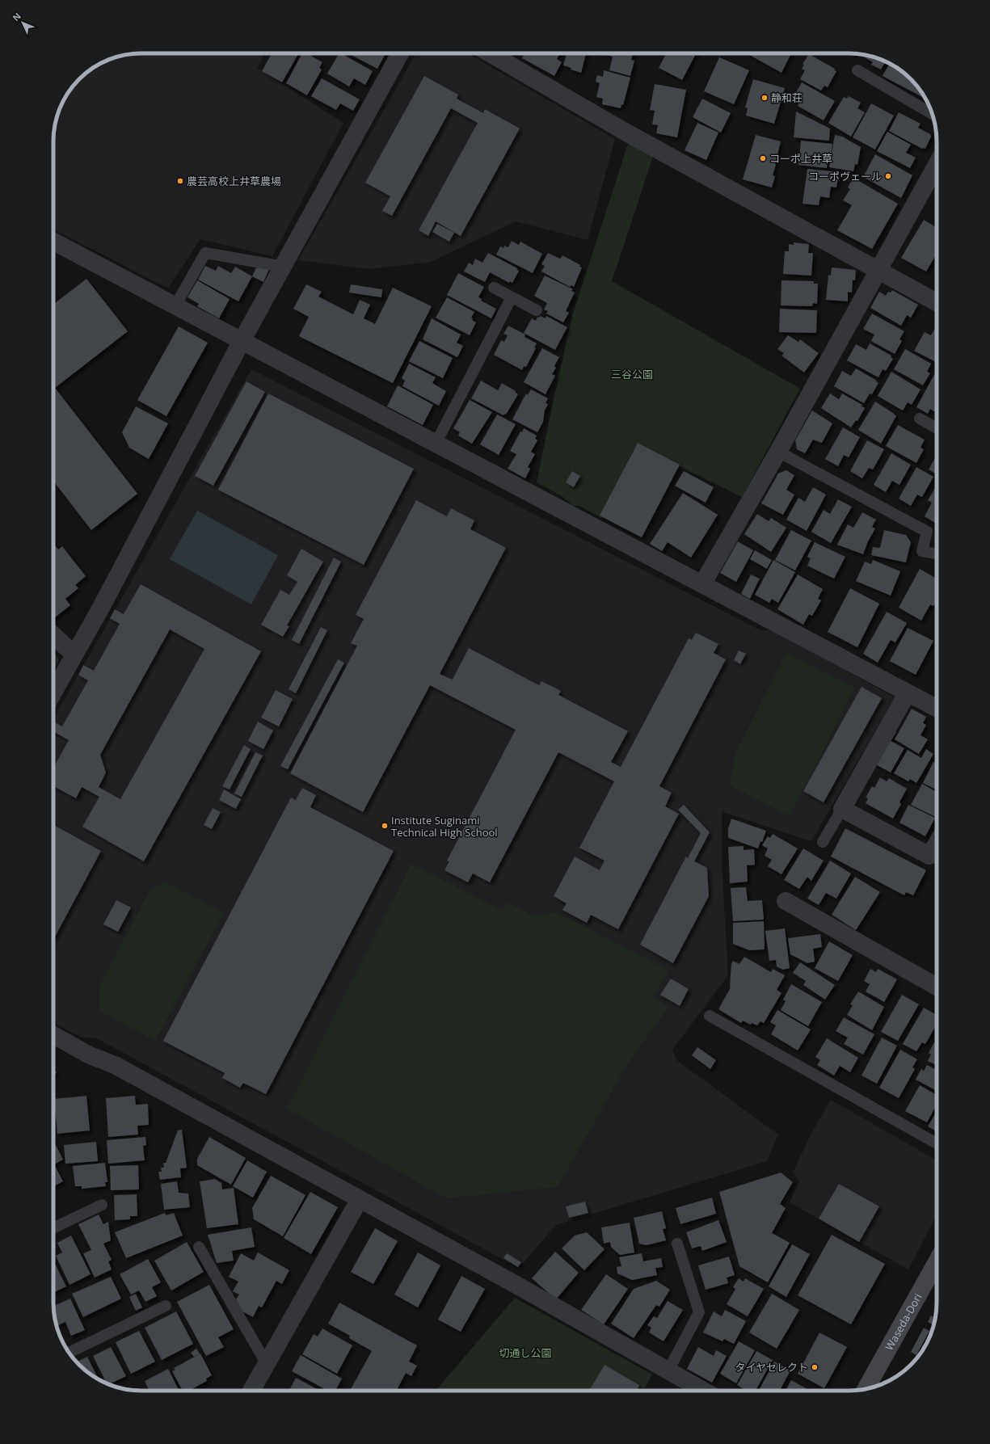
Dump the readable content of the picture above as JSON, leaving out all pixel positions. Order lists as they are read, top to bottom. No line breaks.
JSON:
{"streets":{"main road":["Waseda-Dori"]},"parks":["三谷公園","切通し公園"],"places":["静和荘","コーポ上井草","コーポヴェール","農芸高校上井草農場","Institute Suginami Technical High School","タイヤセレクト"],"north":"top left"}
